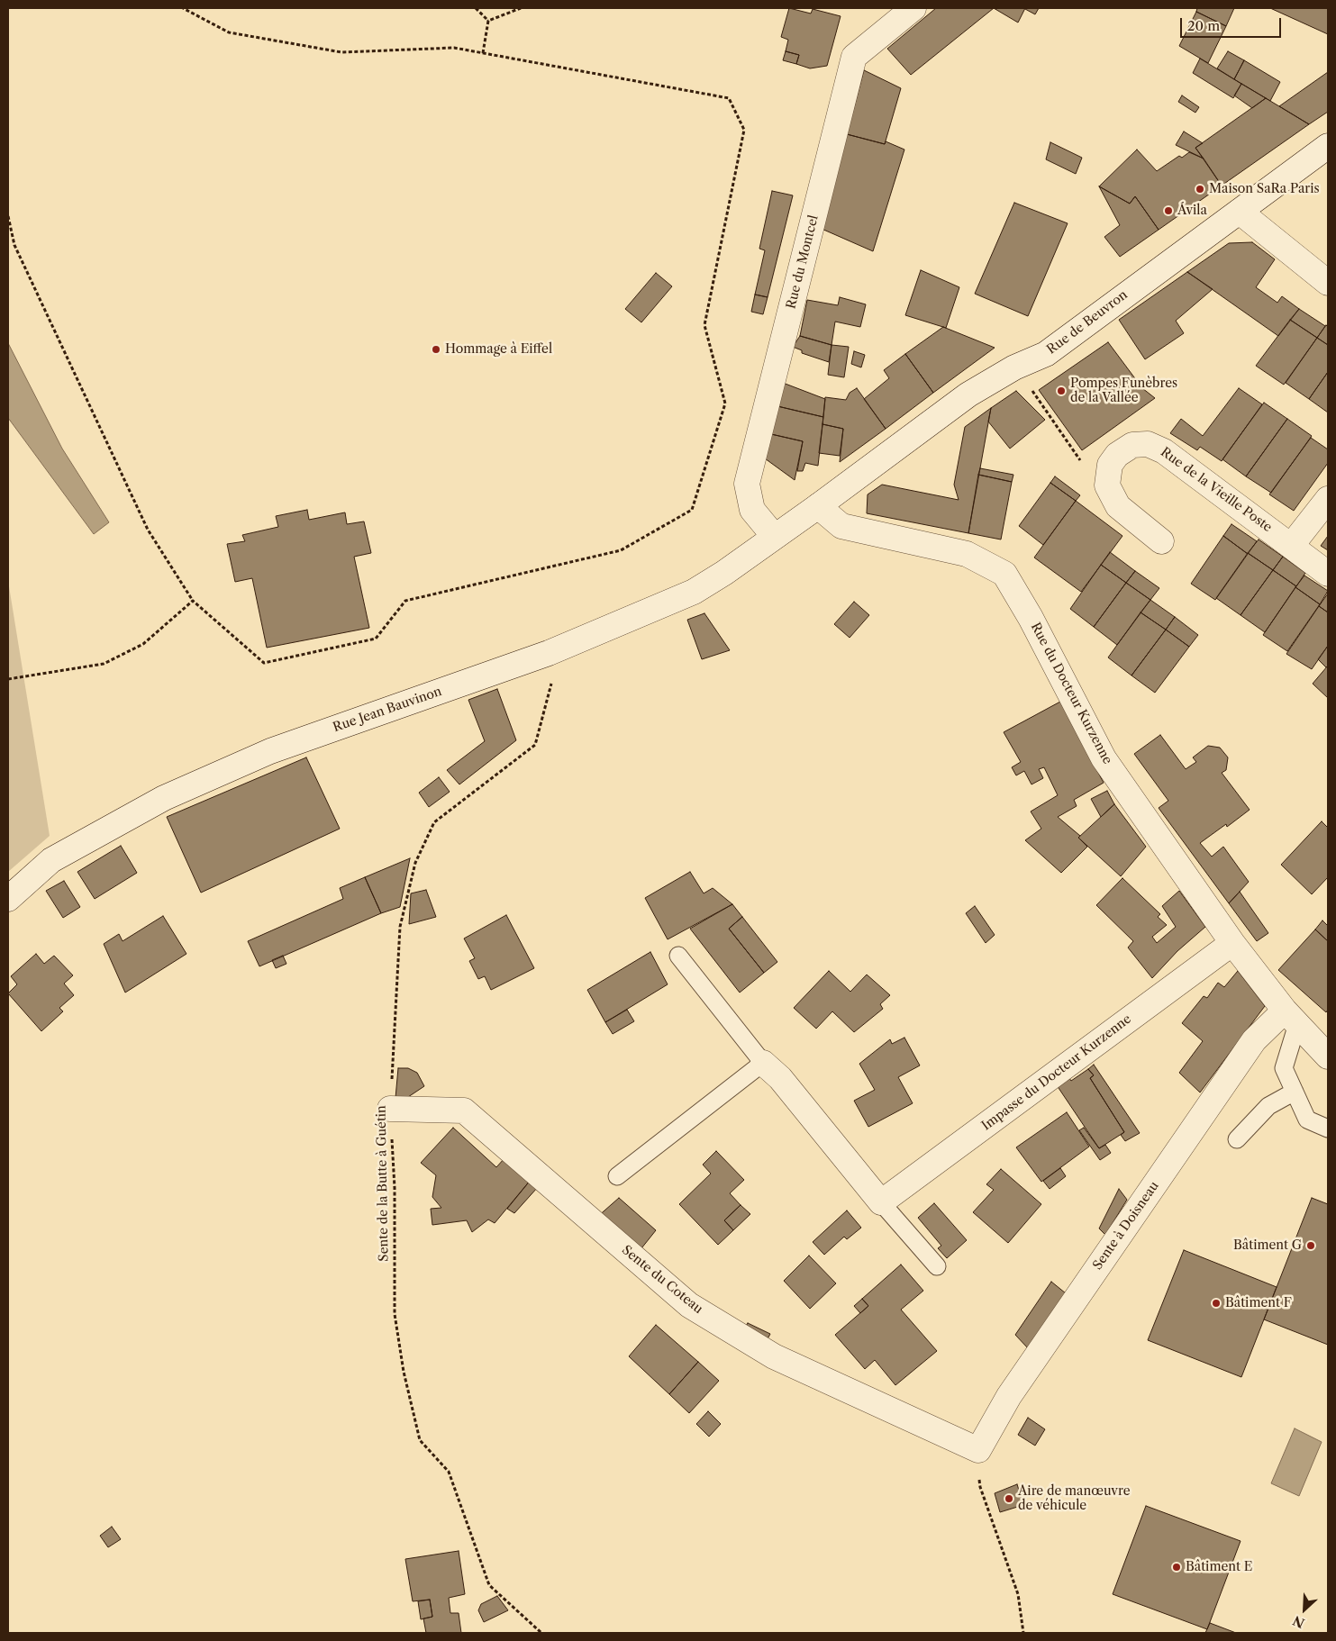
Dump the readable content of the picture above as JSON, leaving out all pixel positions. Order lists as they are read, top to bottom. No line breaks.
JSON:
{"streets":{"street":["Rue du Montcel","Rue de Beuvron","Rue de la Vieille Poste","Rue du Docteur Kurzenne","Rue Jean Bauvinon","Impasse du Docteur Kurzenne","Sente à Doisneau","Sente du Coteau"],"path":["Sente de la Butte à Guétin"]},"crossings":[["Rue du Montcel","Rue de Beuvron"],["Rue du Montcel","Rue Jean Bauvinon"],["Rue de Beuvron","Rue du Docteur Kurzenne"],["Rue de Beuvron","Rue Jean Bauvinon"],["Rue du Docteur Kurzenne","Impasse du Docteur Kurzenne"],["Rue du Docteur Kurzenne","Sente à Doisneau"],["Sente de la Butte à Guétin","Sente du Coteau"],["Sente à Doisneau","Sente du Coteau"]],"places":["Maison SaRa Paris","Ávila","Hommage à Eiffel","Pompes Funèbres de la Vallée","Bâtiment G","Bâtiment F","Aire de manœuvre de véhicule","Bâtiment E"],"scale_bar":"20 m","north":"bottom left"}
